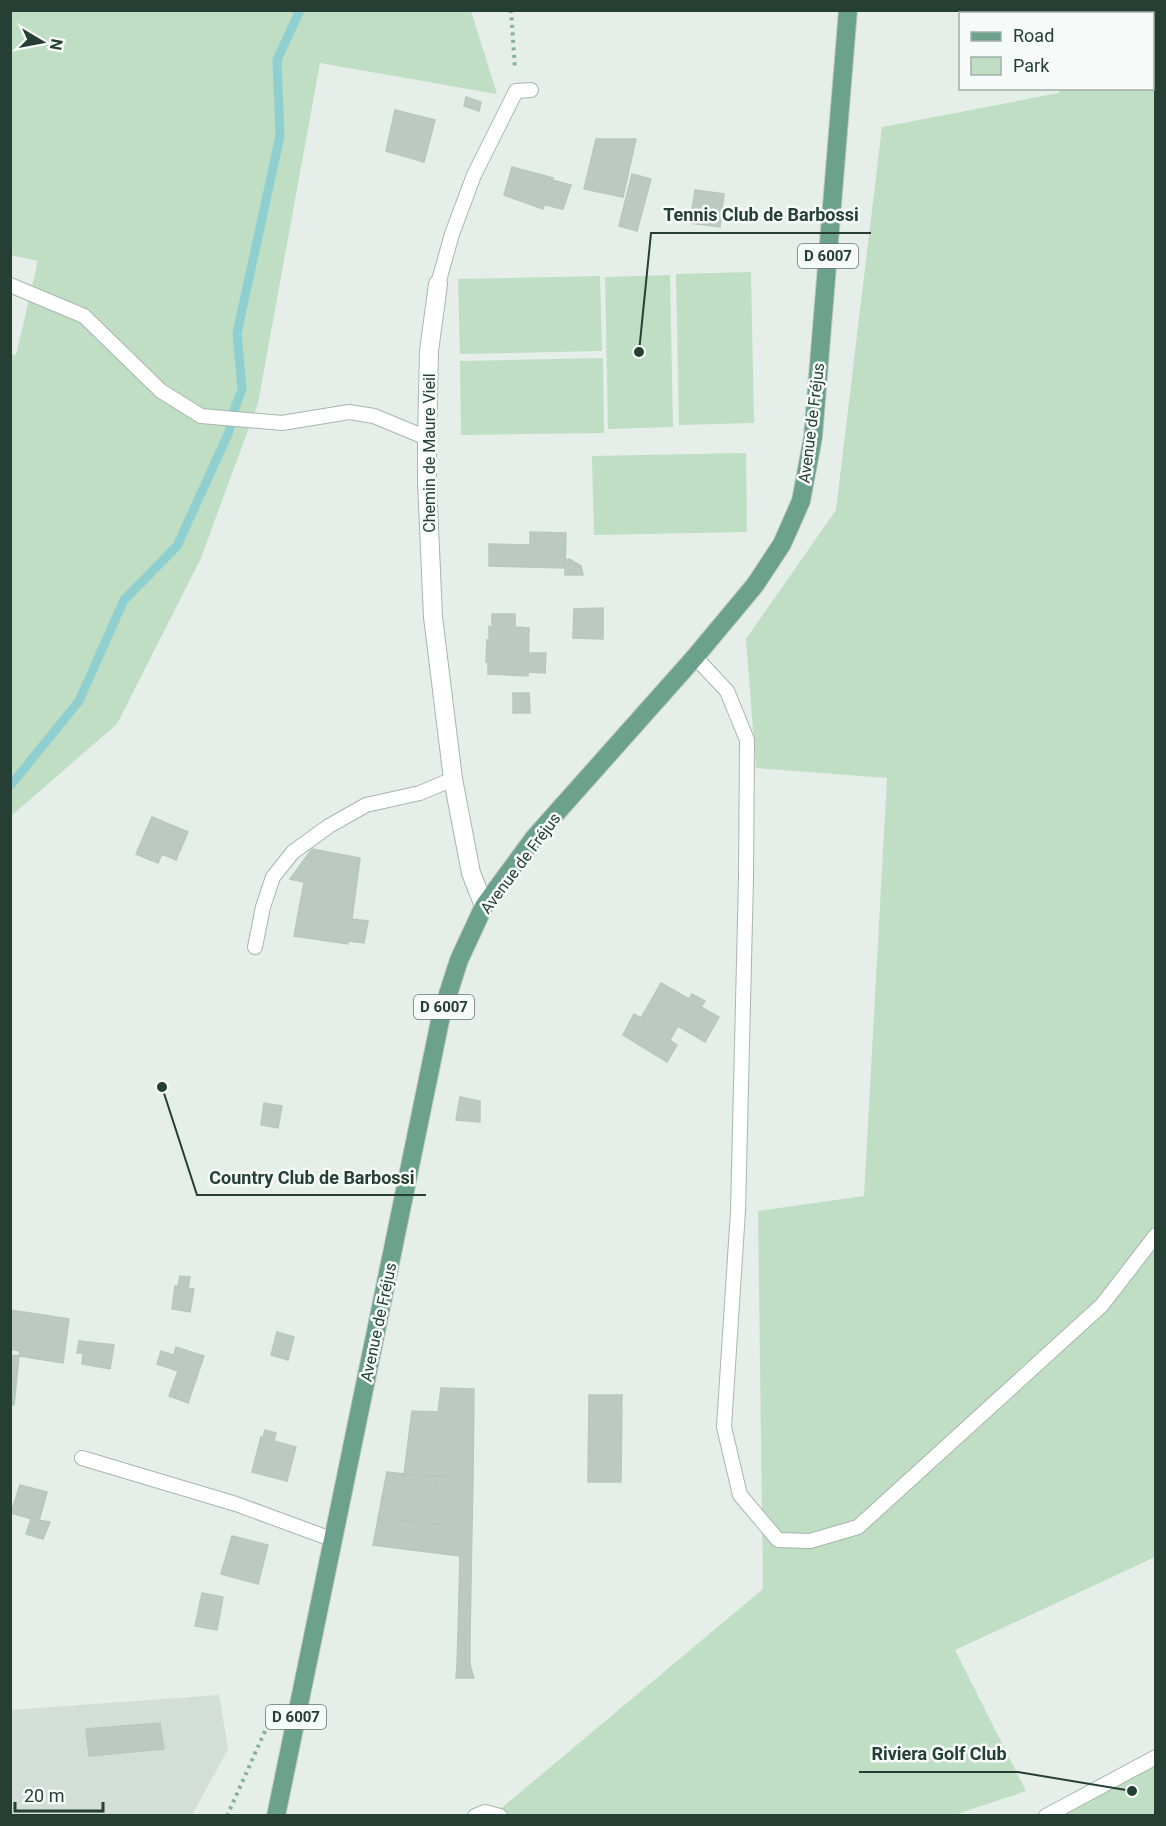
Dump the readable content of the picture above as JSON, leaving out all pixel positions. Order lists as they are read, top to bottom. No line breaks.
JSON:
{"streets":{"main road":["D 6007","Avenue de Fréjus"],"street":["Chemin de Maure Vieil"]},"crossings":[["Avenue de Fréjus","Chemin de Maure Vieil"]],"places":["Tennis Club de Barbossi","Country Club de Barbossi","Riviera Golf Club"],"legend":["Road","Park"],"scale_bar":"20 m","north":"right"}
